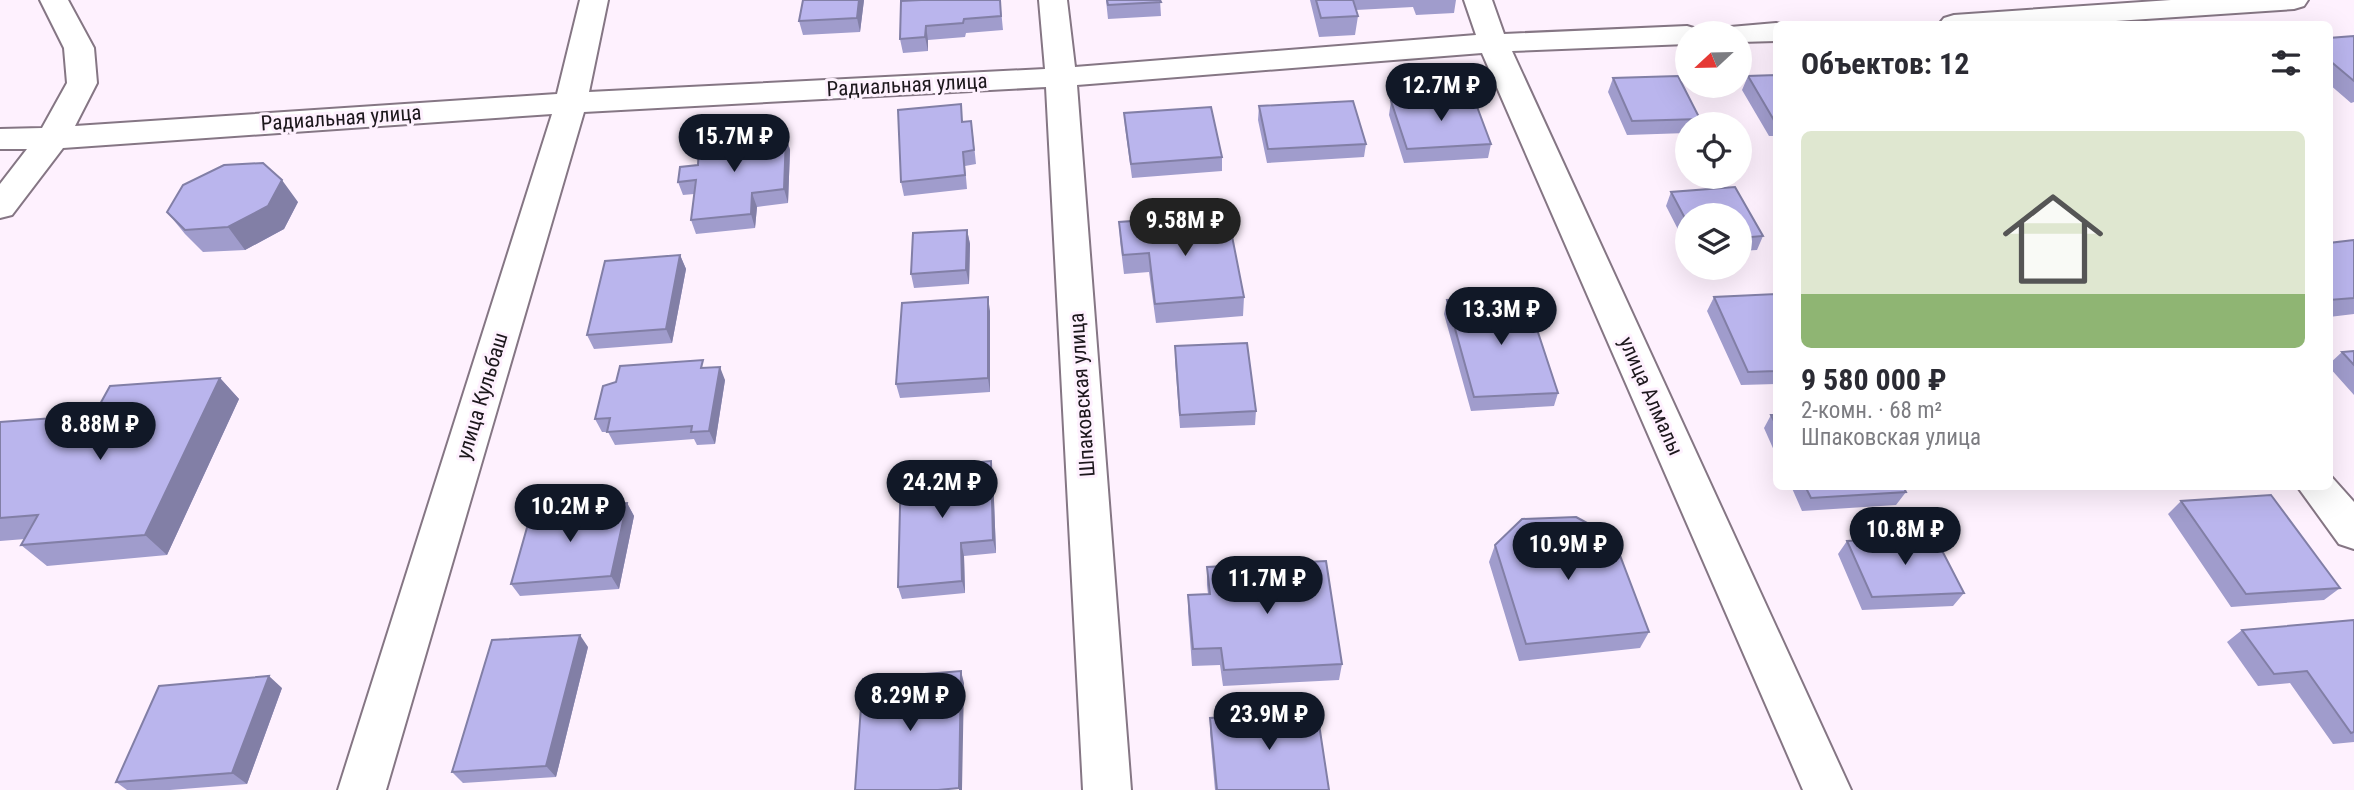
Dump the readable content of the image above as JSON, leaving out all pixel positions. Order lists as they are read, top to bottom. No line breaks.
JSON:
{"streets":{"street":["Радиальная улица","Шпаковская улица","улица Кульбаш","улица Алмалы"]},"crossings":[["Радиальная улица","Шпаковская улица"],["Радиальная улица","улица Кульбаш"],["Радиальная улица","улица Алмалы"]],"north":"left","page":{"heading":"Объектов: 12","price":["12.7M ₽","15.7M ₽","9.58M ₽","13.3M ₽","8.88M ₽","24.2M ₽","10.2M ₽","10.8M ₽","10.9M ₽","11.7M ₽","8.29M ₽","23.9M ₽"],"list":[{"name":"9 580 000 ₽","note":"2-комн. · 68 m² · Шпаковская улица"}]}}
